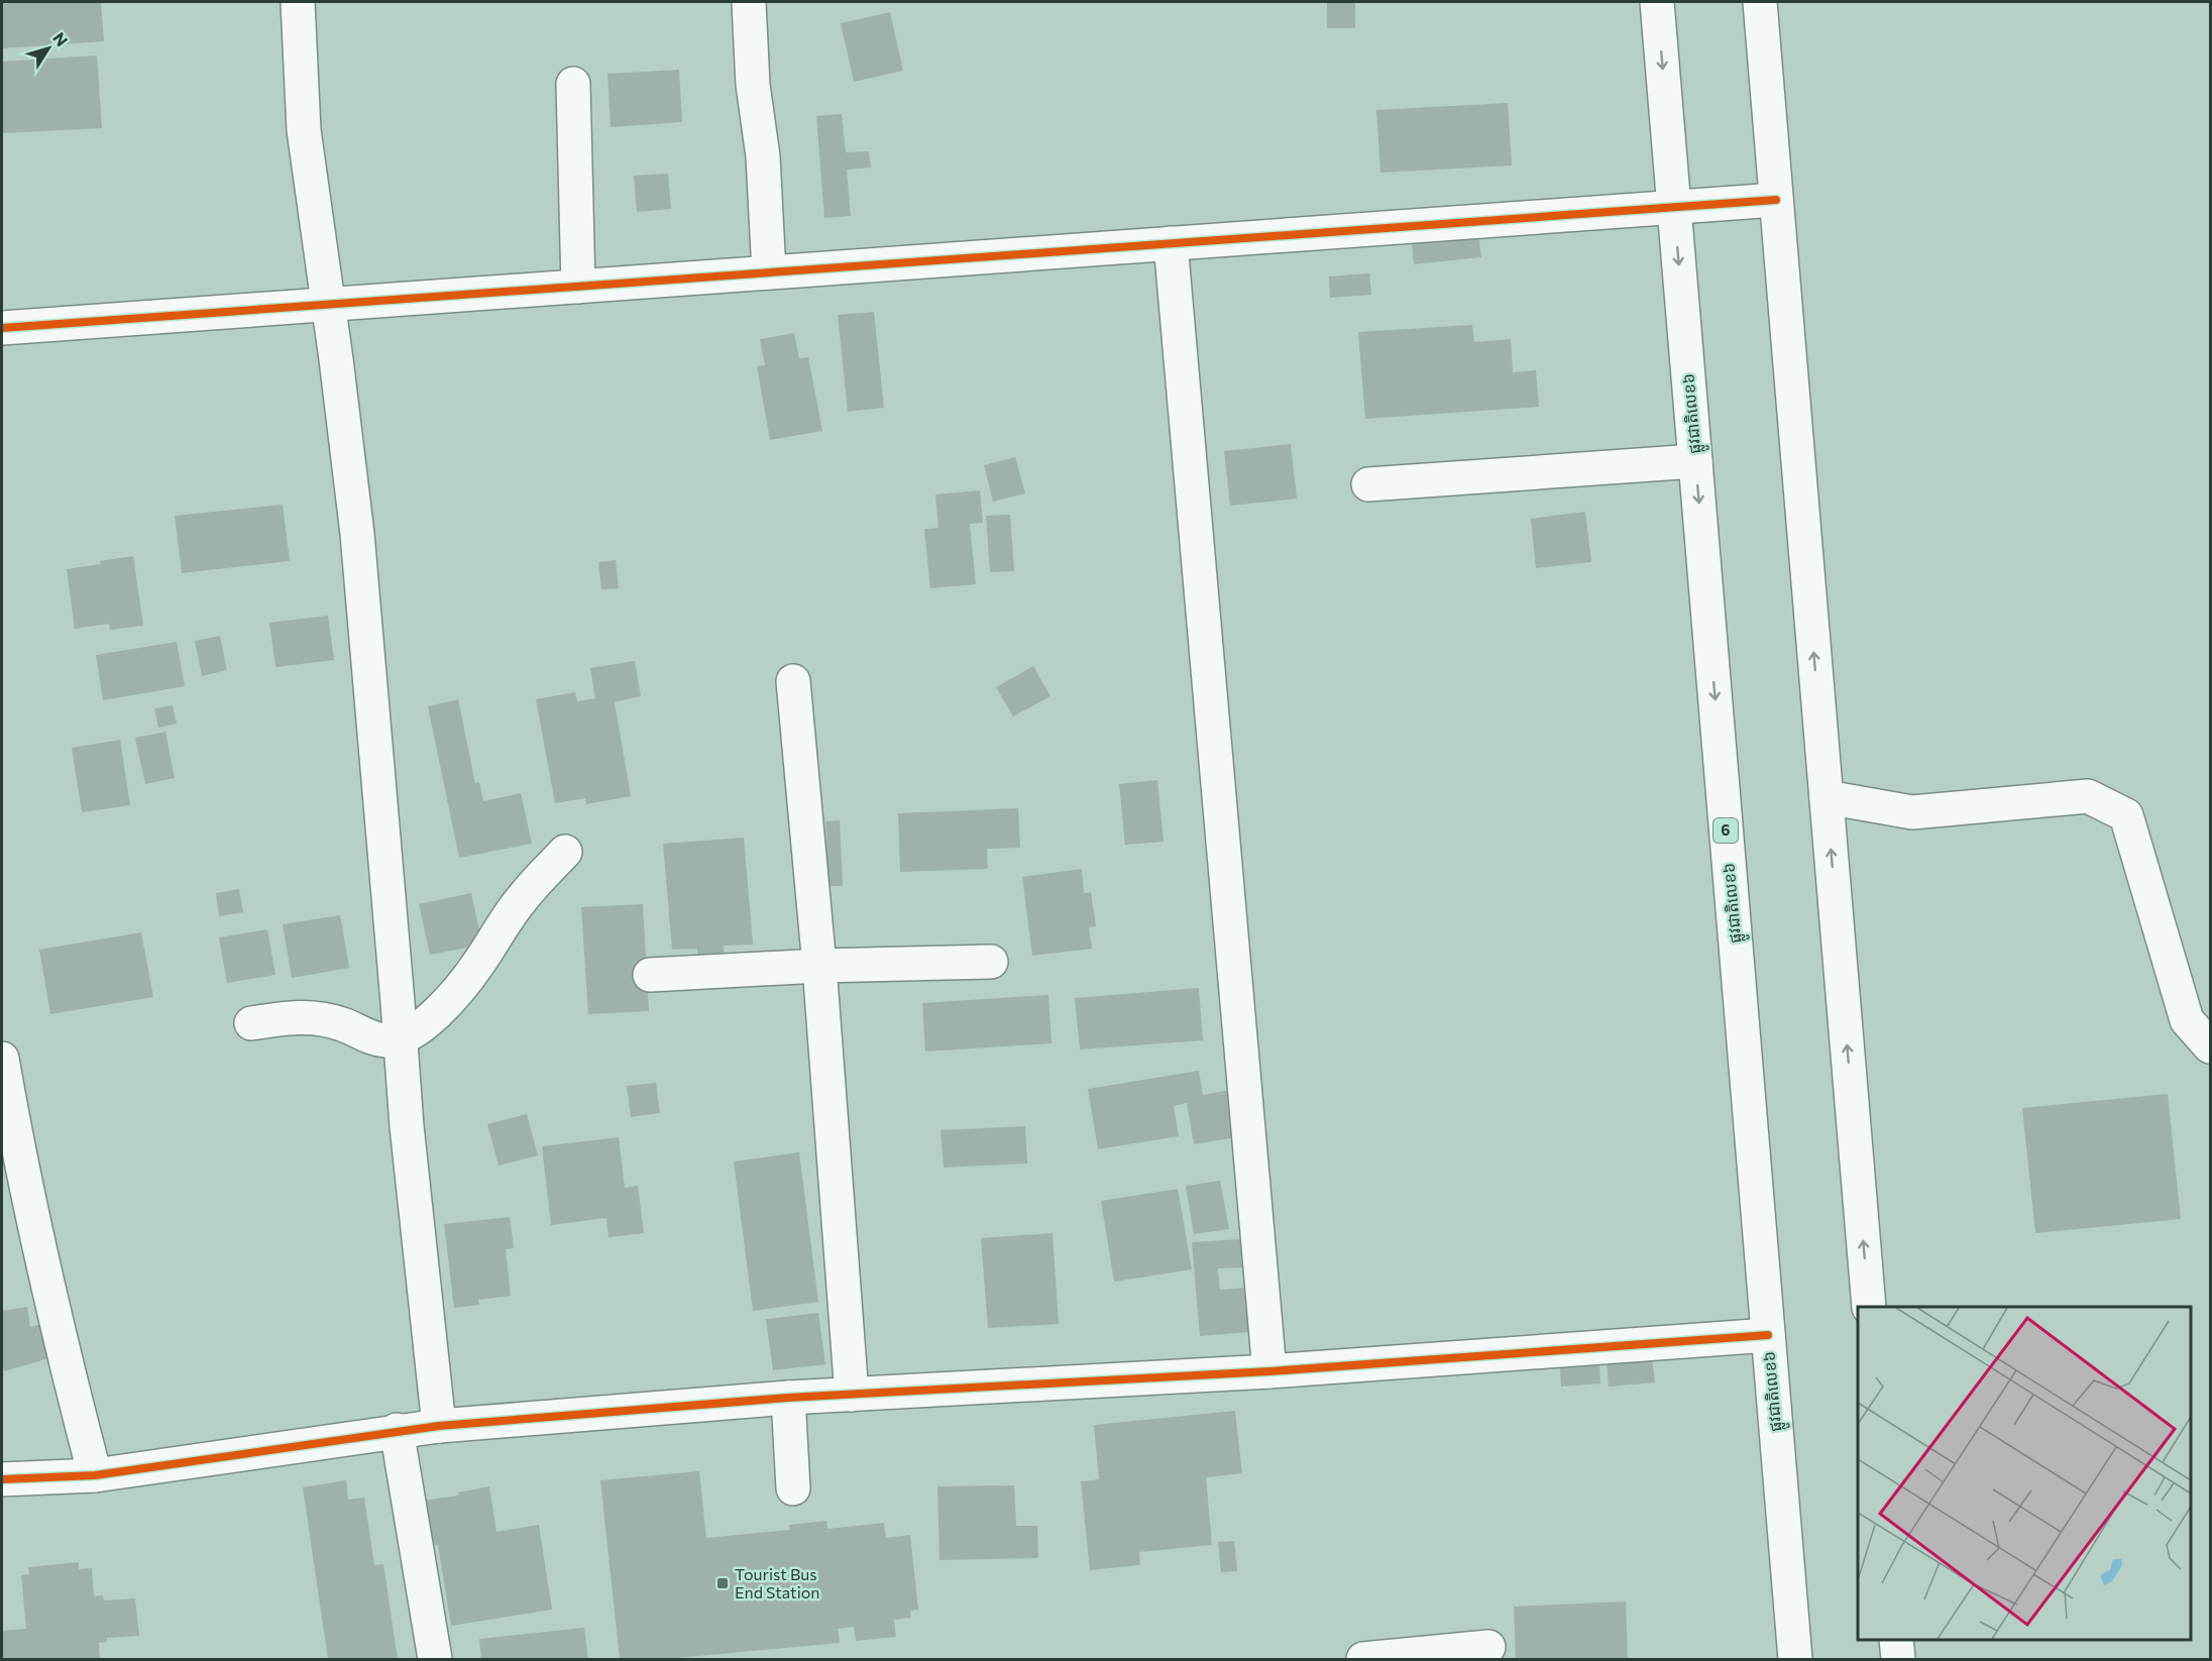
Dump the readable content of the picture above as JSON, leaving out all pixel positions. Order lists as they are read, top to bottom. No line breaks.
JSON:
{"streets":{"main road":["ផ្លូវជាតិលេខ៦","6"]},"places":{"transit":["Tourist Bus End Station"]},"north":"top right"}
